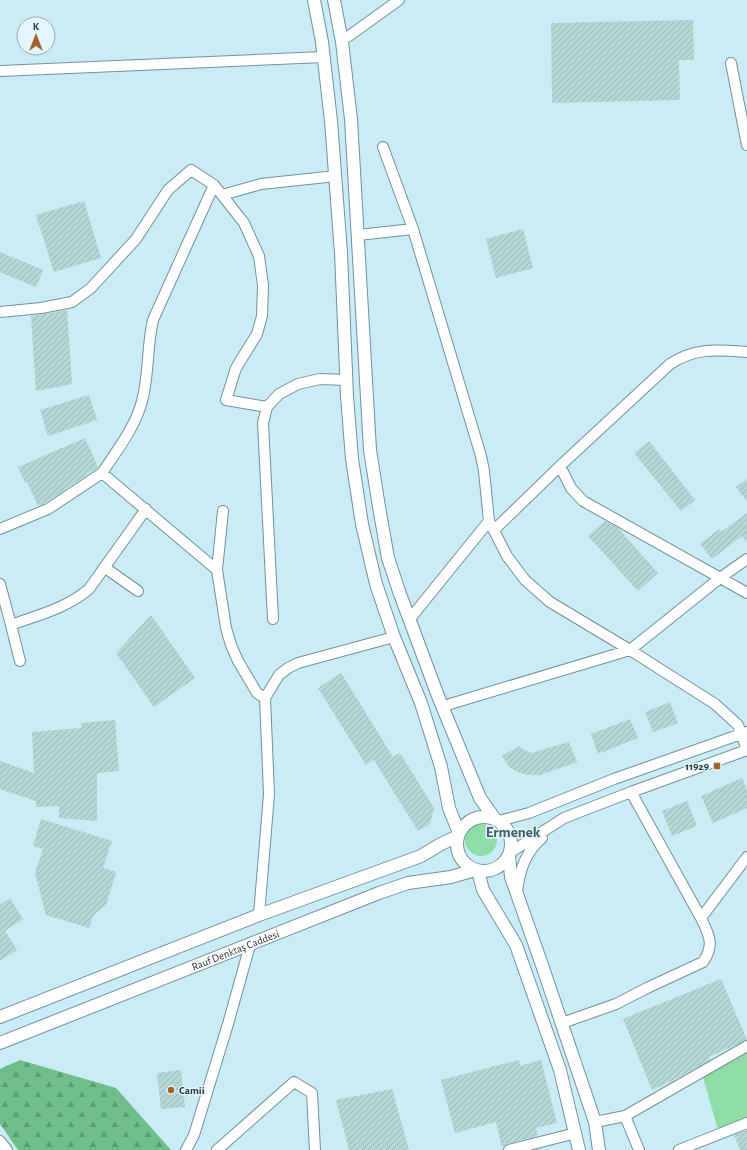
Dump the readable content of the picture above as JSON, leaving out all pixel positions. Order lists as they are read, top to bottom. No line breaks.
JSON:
{"streets":{"main road":["Rauf Denktaş Caddesi"]},"districts":["Ermenek"],"places":{"transit":["11929"],"other":["Camii"]},"north":"top"}
